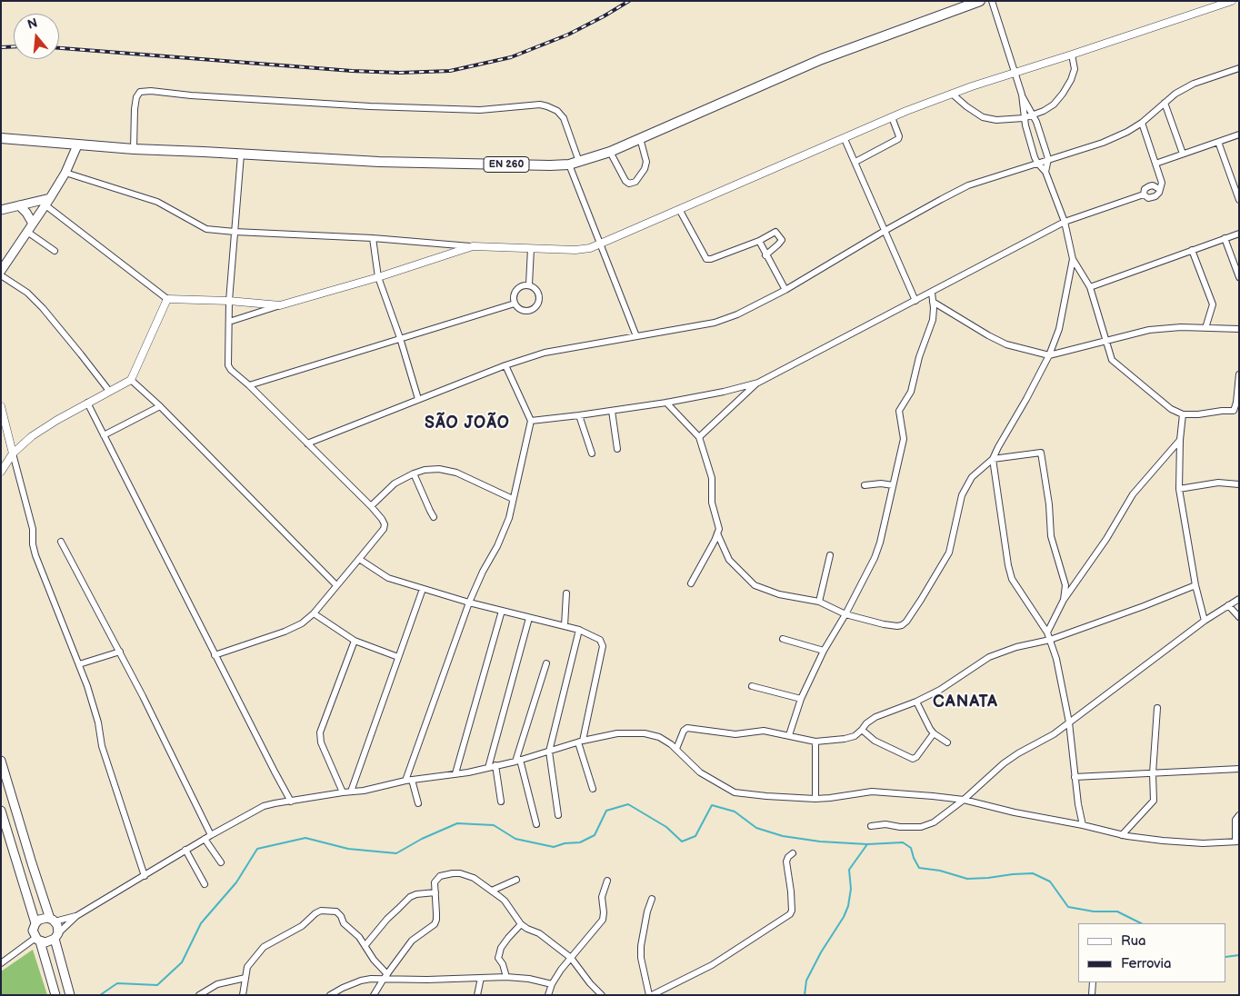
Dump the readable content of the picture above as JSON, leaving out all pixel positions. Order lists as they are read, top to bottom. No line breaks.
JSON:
{"streets":{"main road":["EN 260"]},"districts":["SÃO JOÃO","CANATA"],"legend":["Rua","Ferrovia"],"north":"top"}
